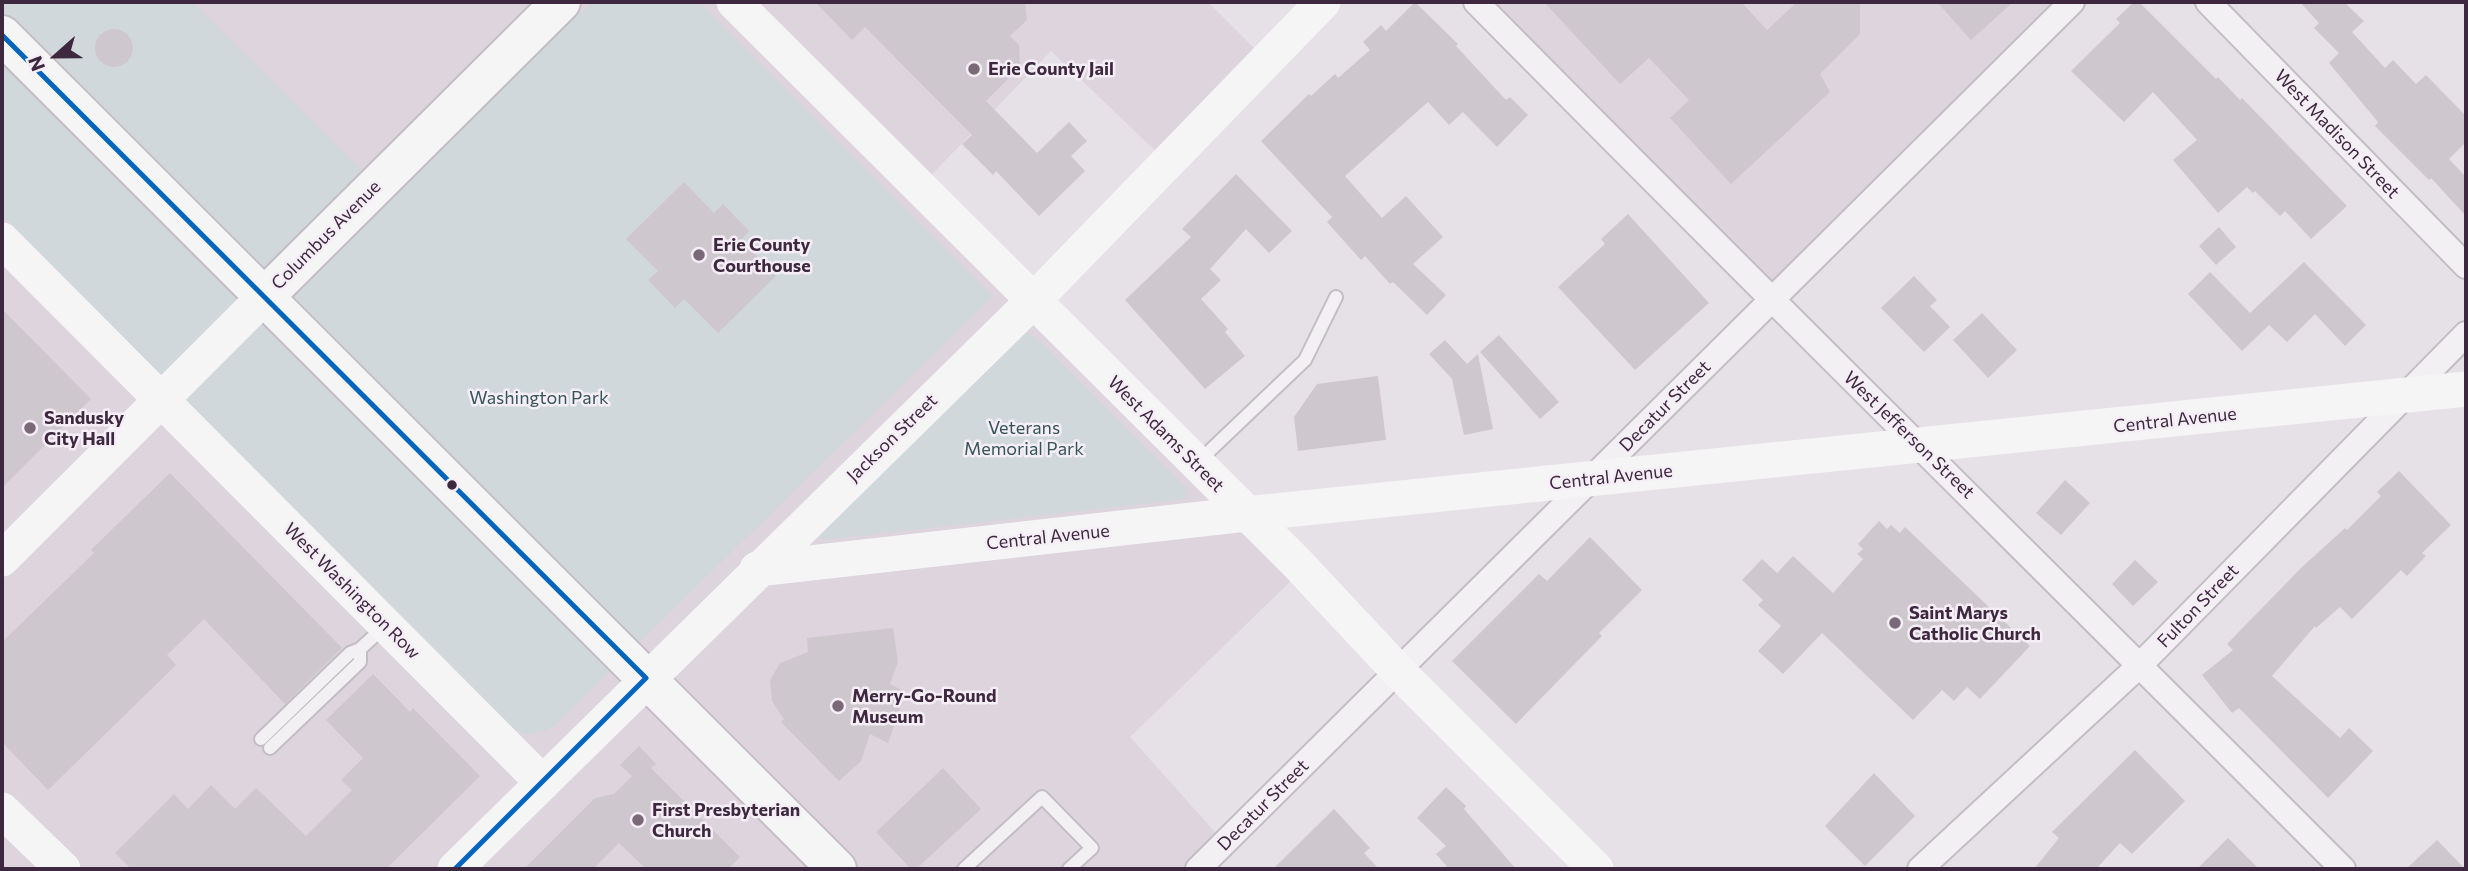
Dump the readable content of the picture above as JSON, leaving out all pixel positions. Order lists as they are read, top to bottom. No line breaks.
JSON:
{"streets":{"main road":["Columbus Avenue"],"street":["West Madison Street","Decatur Street","Central Avenue","West Adams Street","West Jefferson Street","Jackson Street","West Washington Row","Fulton Street"]},"crossings":[["Columbus Avenue","West Washington Row"],["Decatur Street","Central Avenue"],["Decatur Street","West Adams Street"],["Decatur Street","West Jefferson Street"],["Central Avenue","West Adams Street"],["Central Avenue","West Jefferson Street"],["Central Avenue","Jackson Street"],["Central Avenue","Fulton Street"],["West Adams Street","Jackson Street"],["West Jefferson Street","Fulton Street"],["Jackson Street","West Washington Row"]],"parks":["Washington Park","Veterans Memorial Park"],"places":["Erie County Jail","Erie County Courthouse","Sandusky City Hall","Saint Marys Catholic Church","Merry-Go-Round Museum","First Presbyterian Church"],"north":"left"}
